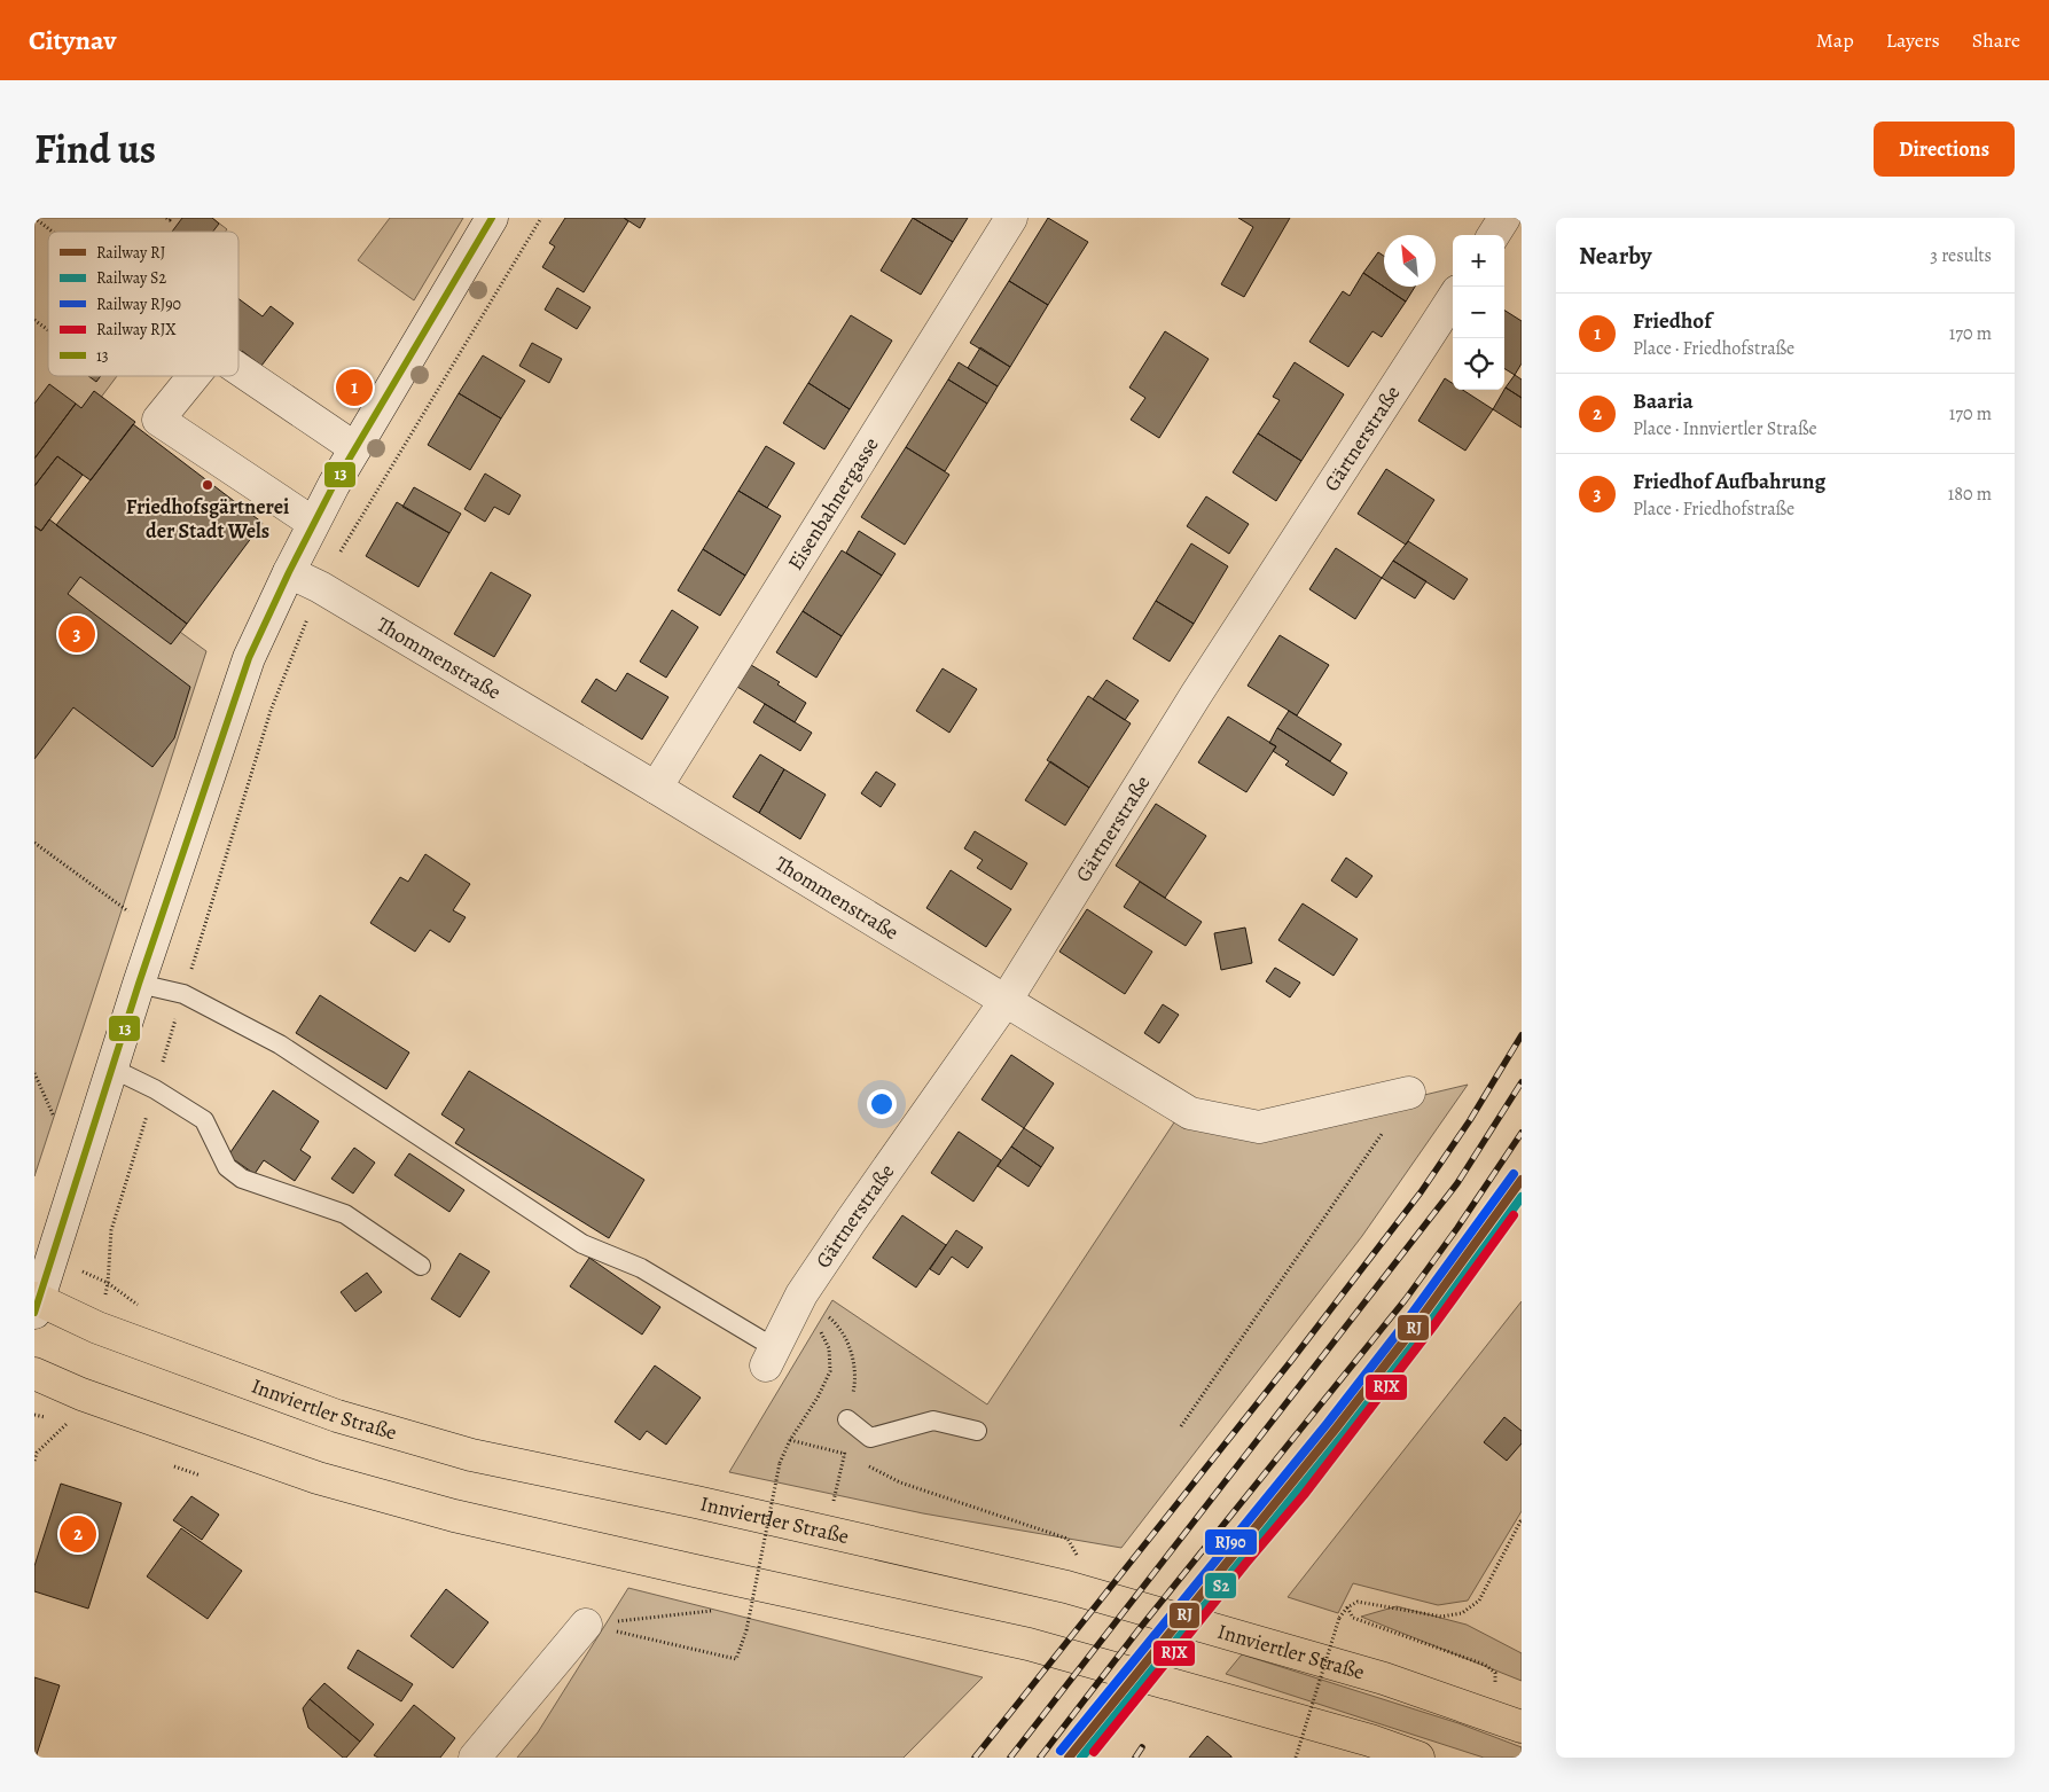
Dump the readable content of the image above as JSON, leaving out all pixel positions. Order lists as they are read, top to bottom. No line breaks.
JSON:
{"streets":{"main road":["Innviertler Straße"],"street":["Gärtnerstraße","Eisenbahnergasse","Thommenstraße"]},"crossings":[["Gärtnerstraße","Thommenstraße"],["Eisenbahnergasse","Thommenstraße"]],"places":["Friedhofsgärtnerei der Stadt Wels"],"lines":["transit line 13","rail line RJ90","rail line RJ","rail line S2","rail line RJX"],"legend":["Railway RJ","Railway S2","Railway RJ90","Railway RJX","13"],"north":"top left","page":{"header":"Citynav","nav":["Map","Layers","Share"],"title":"Find us","buttons":"Directions","heading":["Nearby","3 results"],"map_buttons":["+","−"],"list":[{"mark":"1","name":"Friedhof","note":"Place · Friedhofstraße","value":"170 m"},{"mark":"2","name":"Baaria","note":"Place · Innviertler Straße","value":"170 m"},{"mark":"3","name":"Friedhof Aufbahrung","note":"Place · Friedhofstraße","value":"180 m"}],"pins":["1","3","2"]}}
